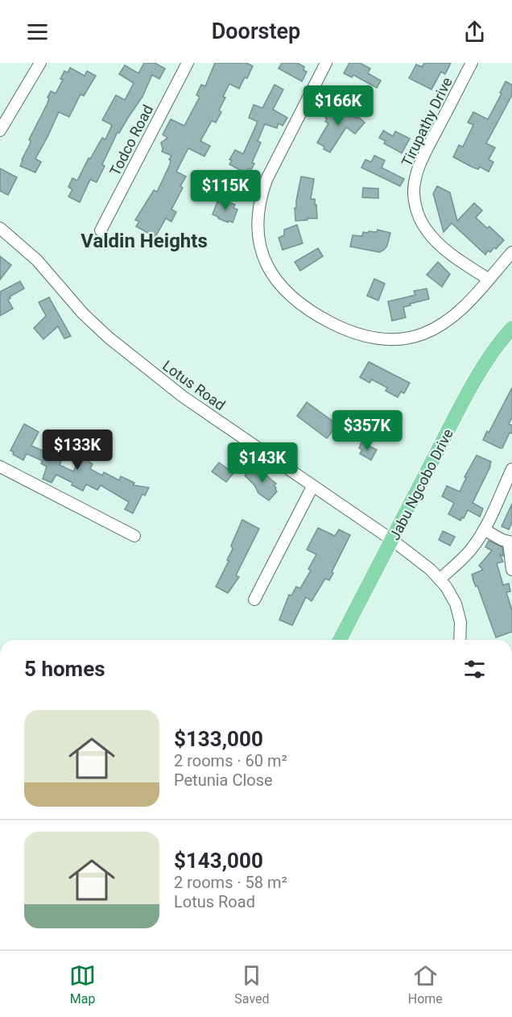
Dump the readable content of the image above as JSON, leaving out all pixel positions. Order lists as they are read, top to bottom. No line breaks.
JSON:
{"streets":{"main road":["Jabu Ngcobo Drive"],"street":["Tirupathy Drive","Todco Road","Lotus Road"]},"crossings":[["Lotus Road","Jabu Ngcobo Drive"]],"districts":["Valdin Heights"],"page":{"header":"Doorstep","price":["$166K","$115K","$357K","$133K","$143K"],"heading":"5 homes","list":[{"name":"$133,000","note":"2 rooms · 60 m² · Petunia Close"},{"name":"$143,000","note":"2 rooms · 58 m² · Lotus Road"}],"tabs":["Map","Saved","Home"]}}
